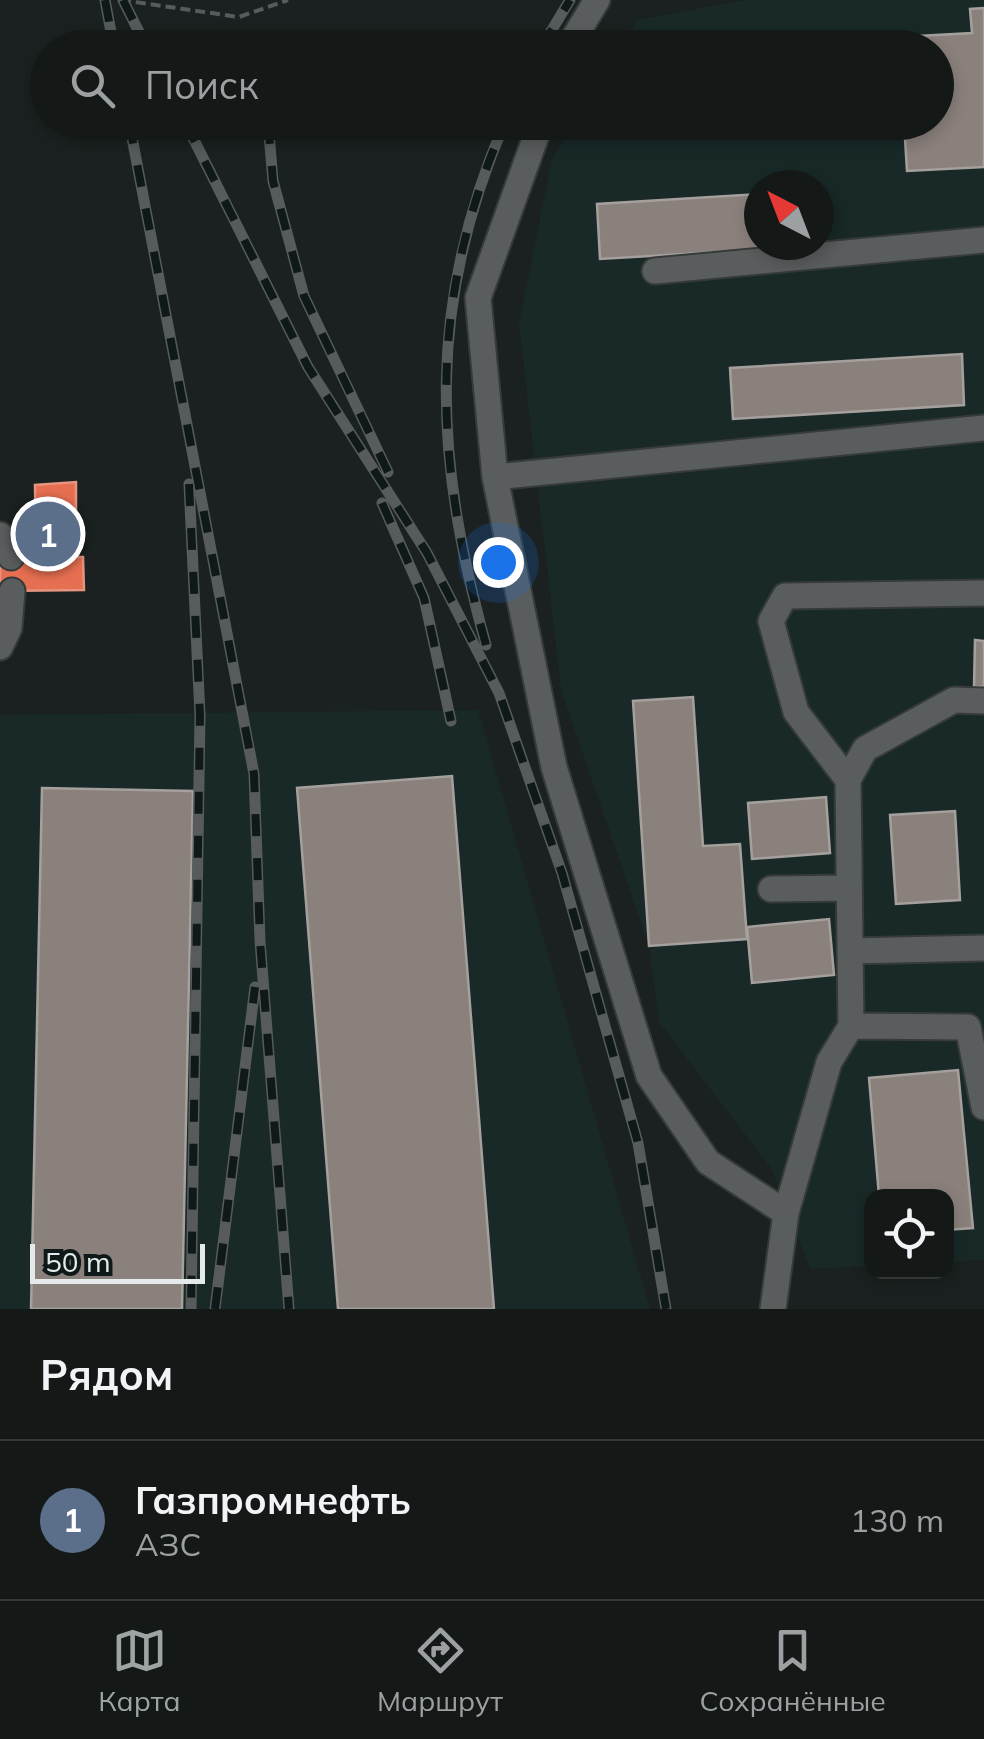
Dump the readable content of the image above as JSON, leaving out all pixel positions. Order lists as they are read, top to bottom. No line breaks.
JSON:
{"scale_bar":"50 m","north":"top left","page":{"search":"Поиск","pins":"1","scale":"50 m","heading":"Рядом","list":[{"mark":"1","name":"Газпромнефть","note":"АЗС","value":"130 m"}],"nav":["Карта","Маршрут","Сохранённые"]}}
